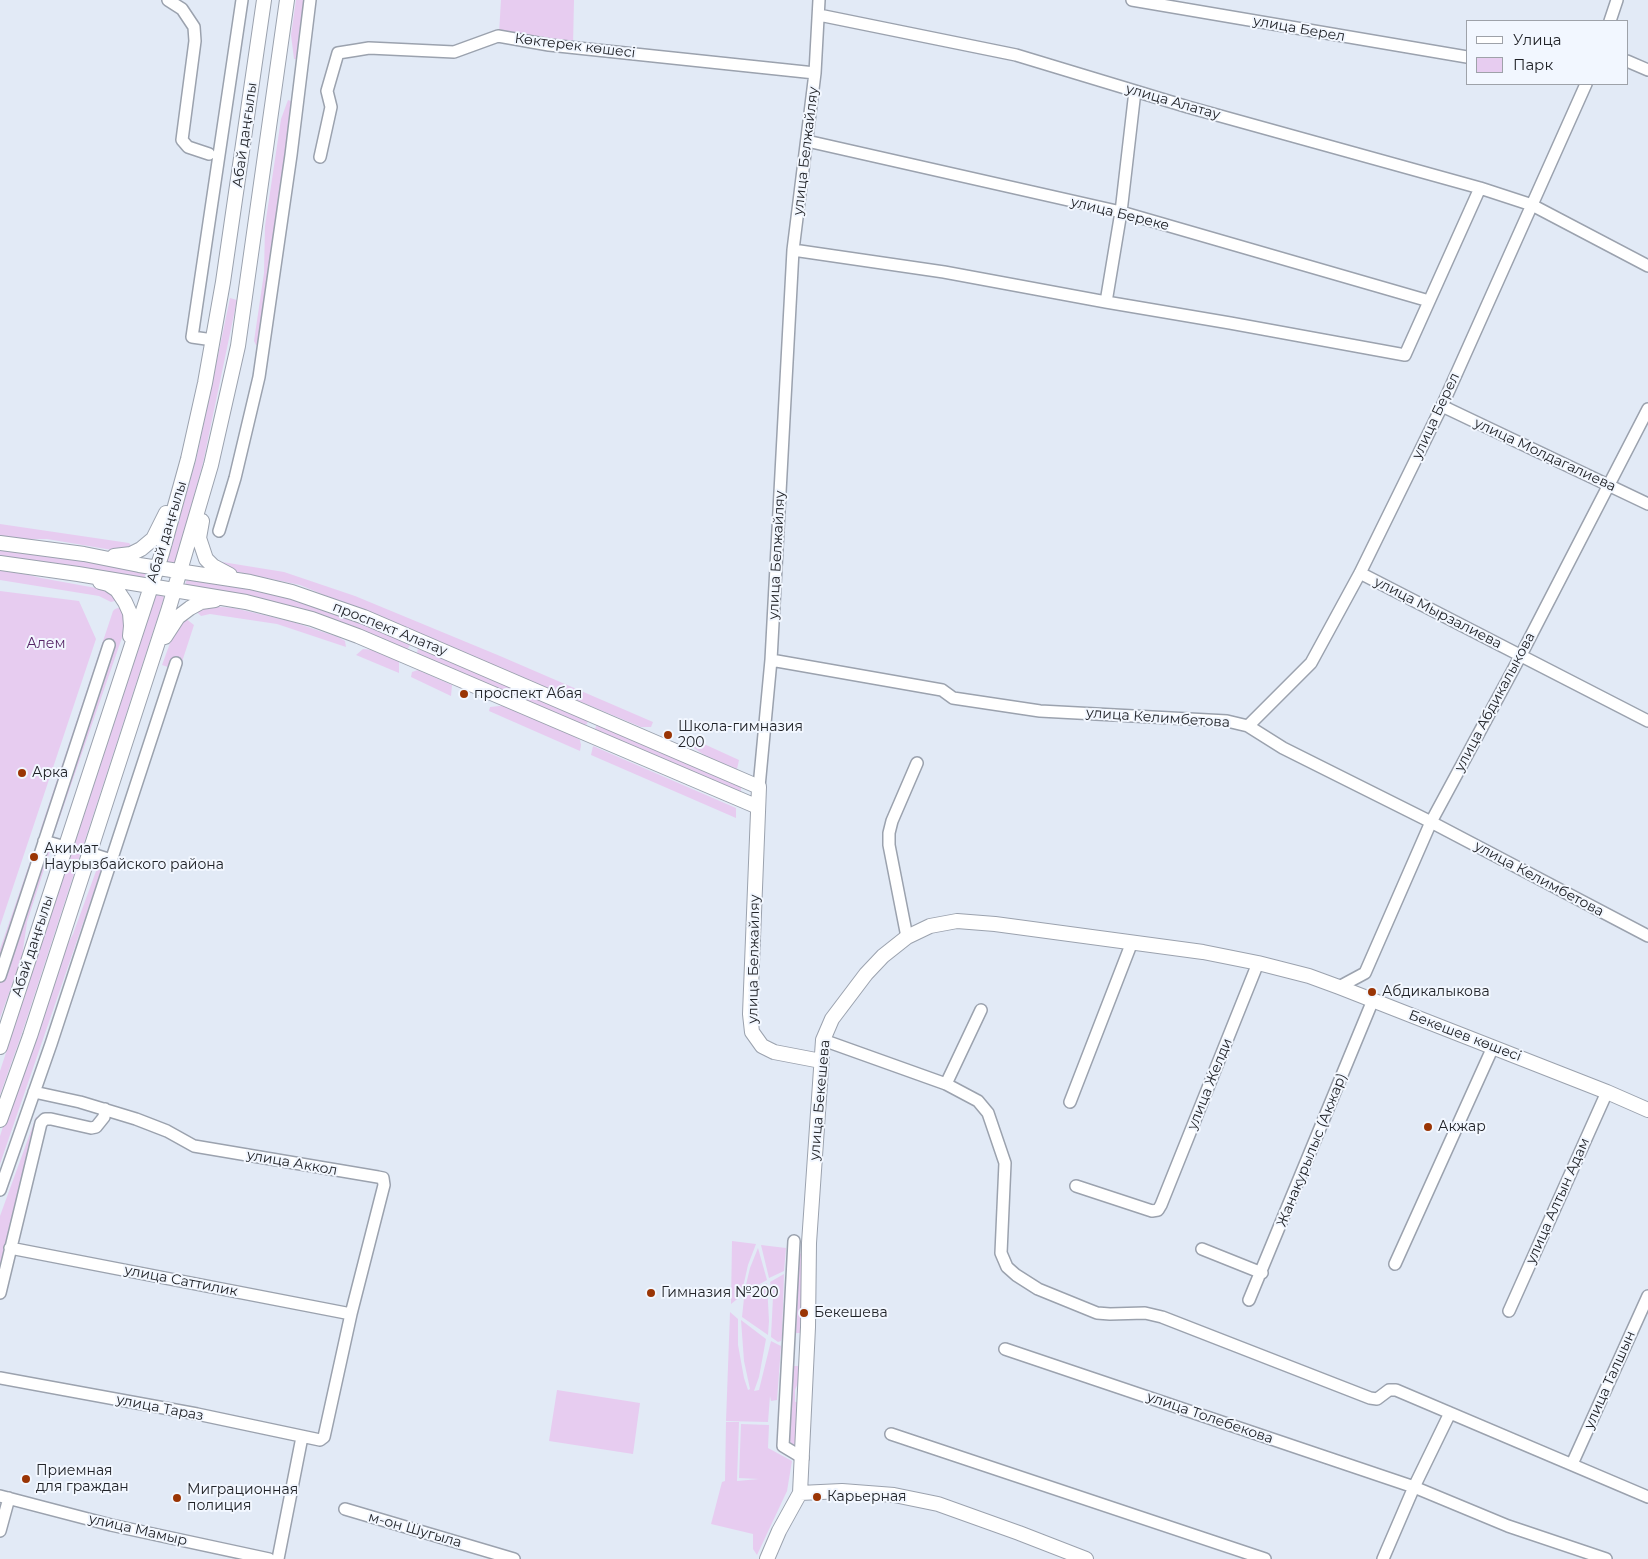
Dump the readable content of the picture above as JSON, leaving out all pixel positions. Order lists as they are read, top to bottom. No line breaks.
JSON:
{"streets":{"main road":["Абай даңғылы","улица Белжайляу","проспект Алатау","Бекешев көшесі","улица Бекешева"],"street":["улица Берел","Көктерек көшесі","улица Алатау","улица Береке","улица Молдагалиева","улица Мырзалиева","улица Абдикалыкова","улица Келимбетова","улица Желди","Жанакурылыс (Акжар)","улица Аккол","улица Алтын Адам","улица Саттилик","улица Талшын","улица Тараз","улица Толебекова","улица Мамыр","м-он Шугыла"]},"crossings":[["улица Берел","улица Алатау"],["улица Берел","улица Молдагалиева"],["улица Берел","улица Мырзалиева"],["улица Берел","улица Келимбетова"],["Көктерек көшесі","улица Белжайляу"],["улица Алатау","улица Белжайляу"],["Абай даңғылы","проспект Алатау"],["улица Белжайляу","улица Береке"],["улица Белжайляу","проспект Алатау"],["улица Белжайляу","улица Келимбетова"],["улица Белжайляу","улица Бекешева"],["улица Молдагалиева","улица Абдикалыкова"],["улица Мырзалиева","улица Абдикалыкова"],["улица Абдикалыкова","улица Келимбетова"],["улица Абдикалыкова","Бекешев көшесі"],["Бекешев көшесі","улица Желди"],["Бекешев көшесі","улица Бекешева"],["Бекешев көшесі","Жанакурылыс (Акжар)"],["Бекешев көшесі","улица Алтын Адам"],["улица Аккол","улица Саттилик"],["улица Аккол","улица Тараз"],["улица Саттилик","улица Тараз"]],"parks":["Алем"],"places":["проспект Абая","Школа-гимназия 200","Арка","Акимат Наурызбайского района","Абдикалыкова","Акжар","Гимназия №200","Бекешева","Приемная для граждан","Карьерная","Миграционная полиция"],"legend":["Улица","Парк"]}
